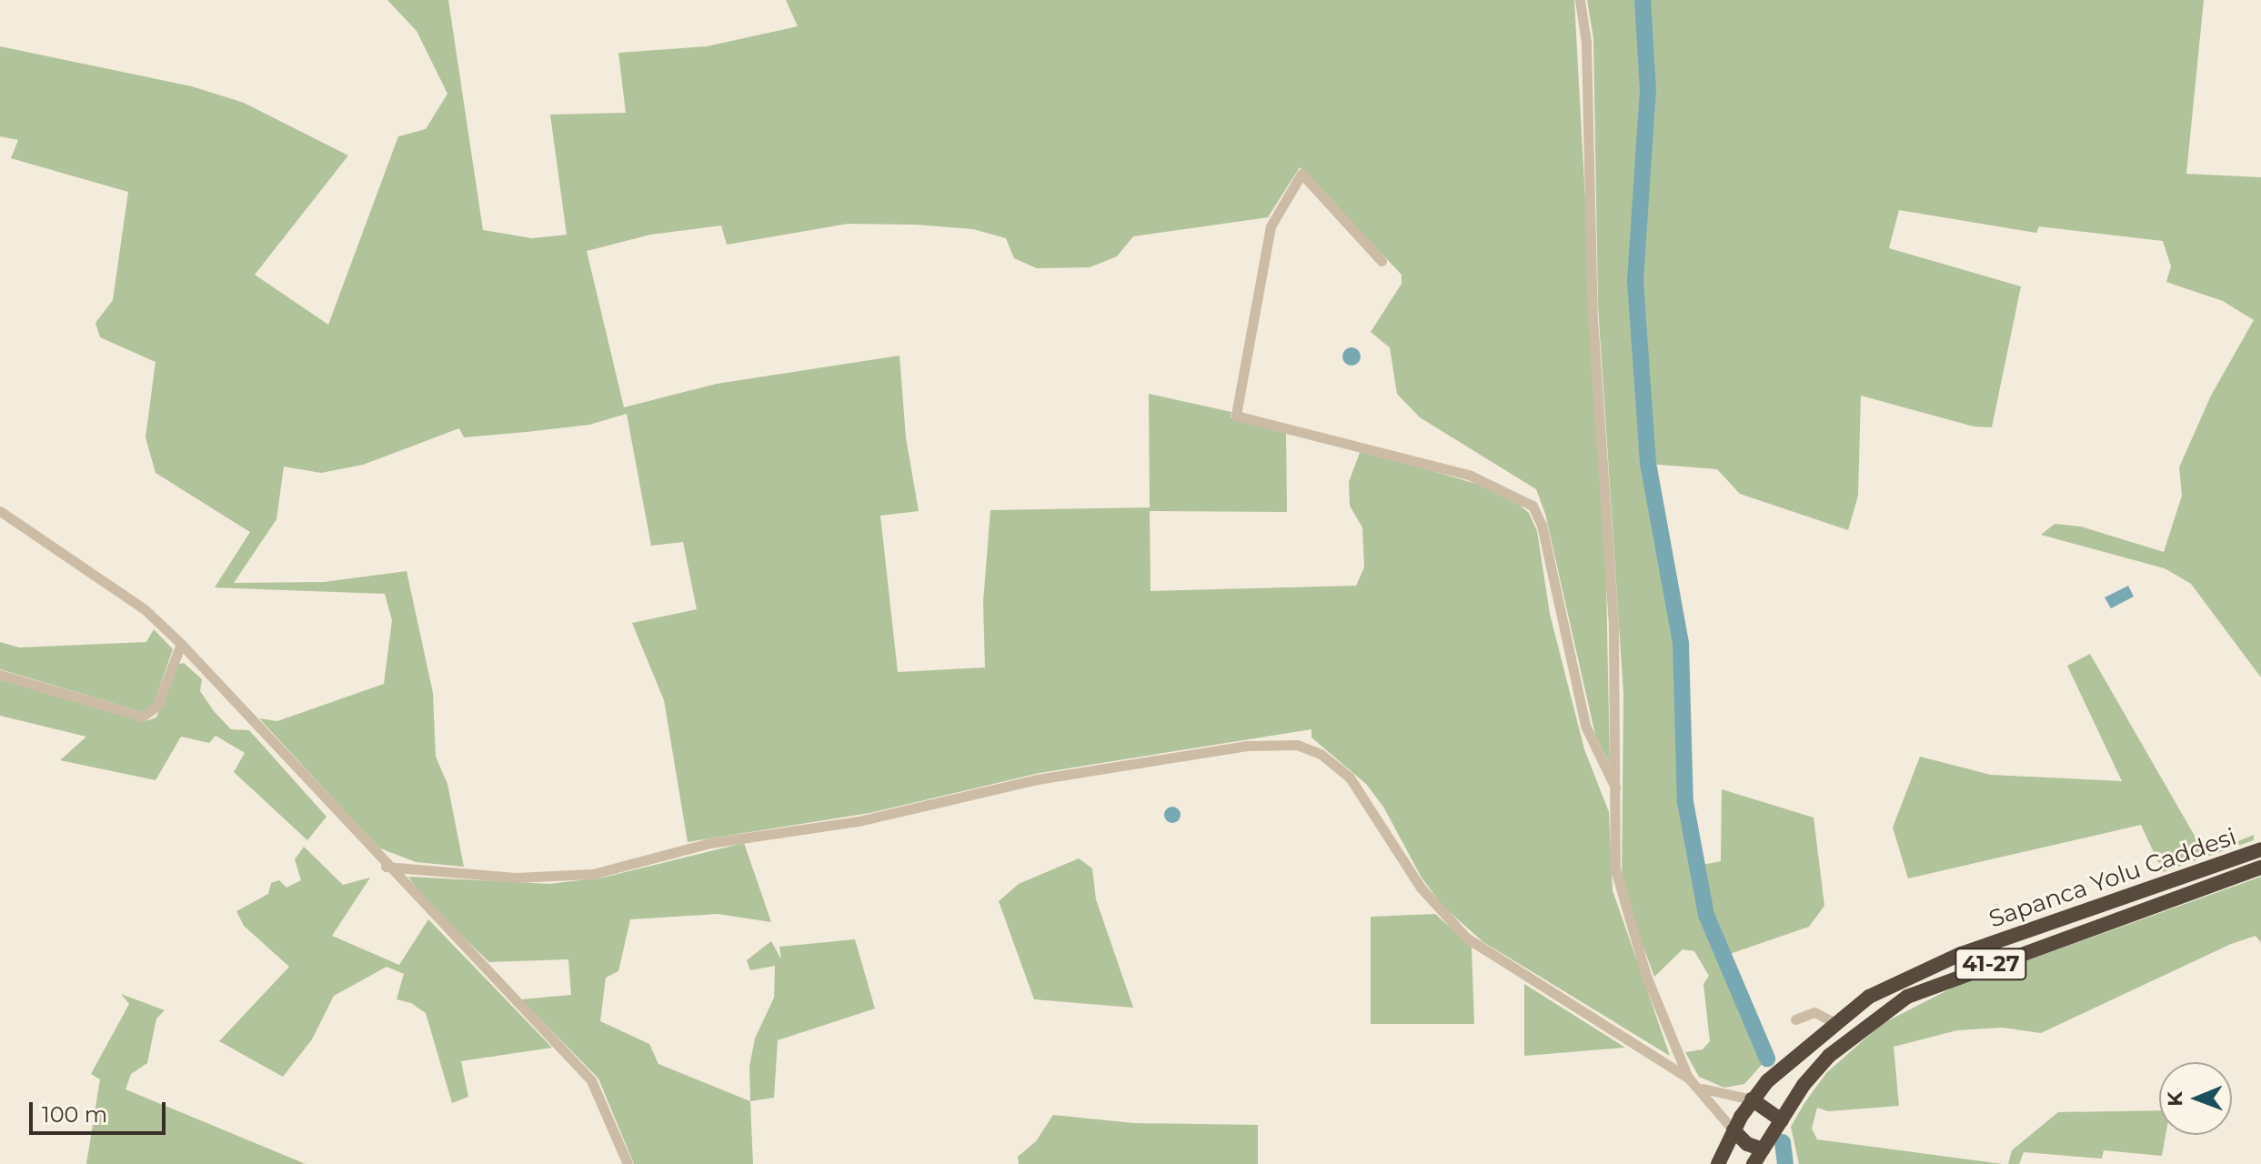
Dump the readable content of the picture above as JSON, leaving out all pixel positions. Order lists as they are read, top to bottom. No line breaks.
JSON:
{"streets":{"highway":["Sapanca Yolu Caddesi","41-27"]},"scale_bar":"100 m","north":"left"}
